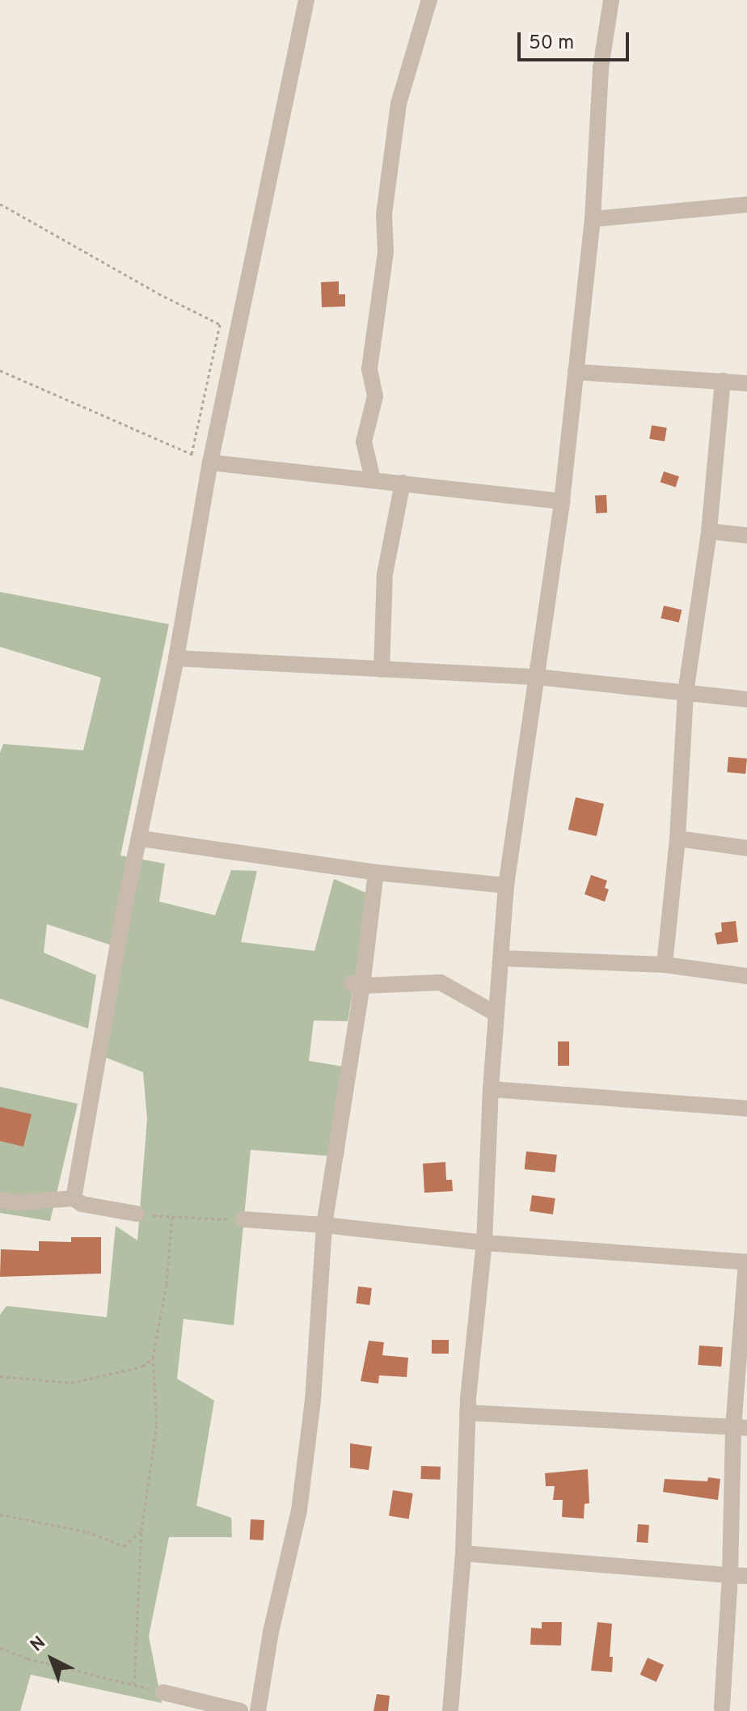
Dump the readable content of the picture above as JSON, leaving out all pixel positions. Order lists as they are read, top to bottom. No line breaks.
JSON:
{"scale_bar":"50 m","north":"top left"}
